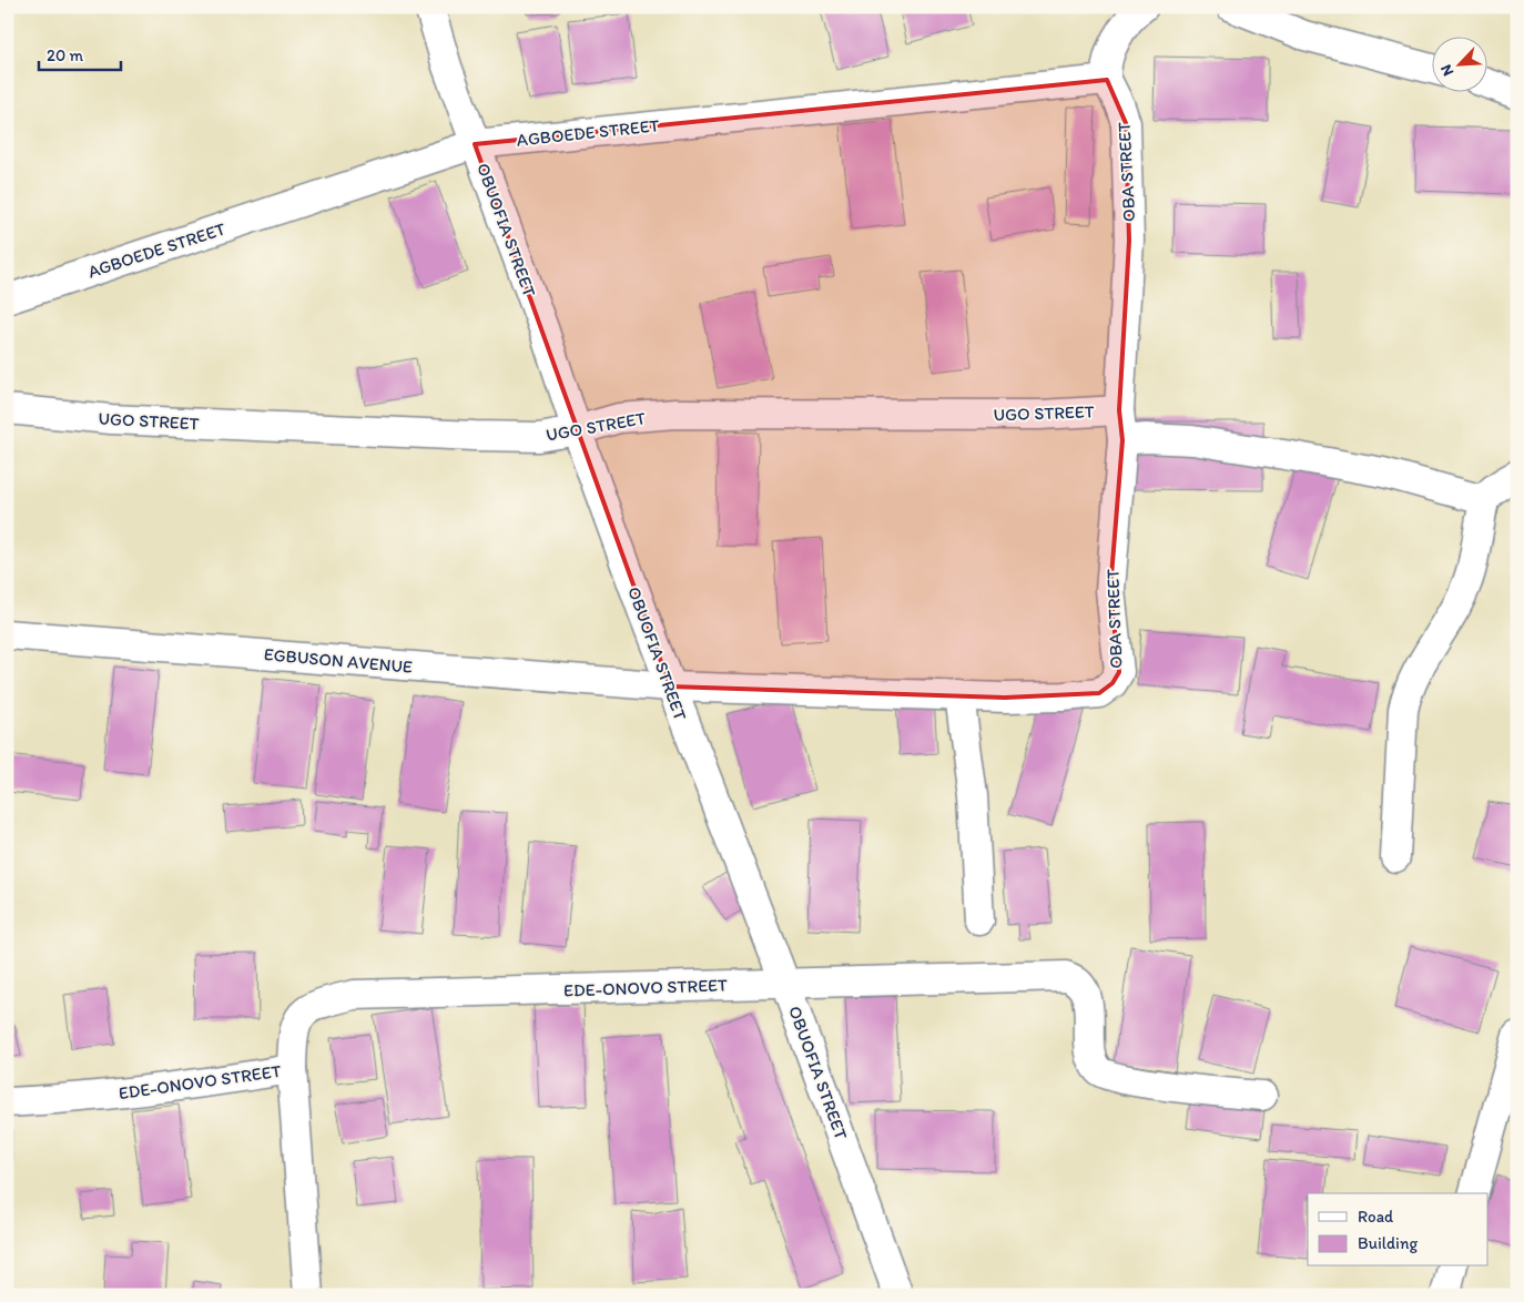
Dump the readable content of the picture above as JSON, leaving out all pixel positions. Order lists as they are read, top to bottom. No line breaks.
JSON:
{"streets":{"street":["AGBOEDE STREET","OBA STREET","OBUOFIA STREET","UGO STREET","EGBUSON AVENUE","EDE-ONOVO STREET"]},"crossings":[["AGBOEDE STREET","OBA STREET"],["AGBOEDE STREET","OBUOFIA STREET"],["OBA STREET","OBUOFIA STREET"],["OBA STREET","UGO STREET"],["OBA STREET","EGBUSON AVENUE"],["OBUOFIA STREET","UGO STREET"],["OBUOFIA STREET","EGBUSON AVENUE"],["OBUOFIA STREET","EDE-ONOVO STREET"]],"legend":["Road","Building"],"scale_bar":"20 m","north":"bottom left"}
